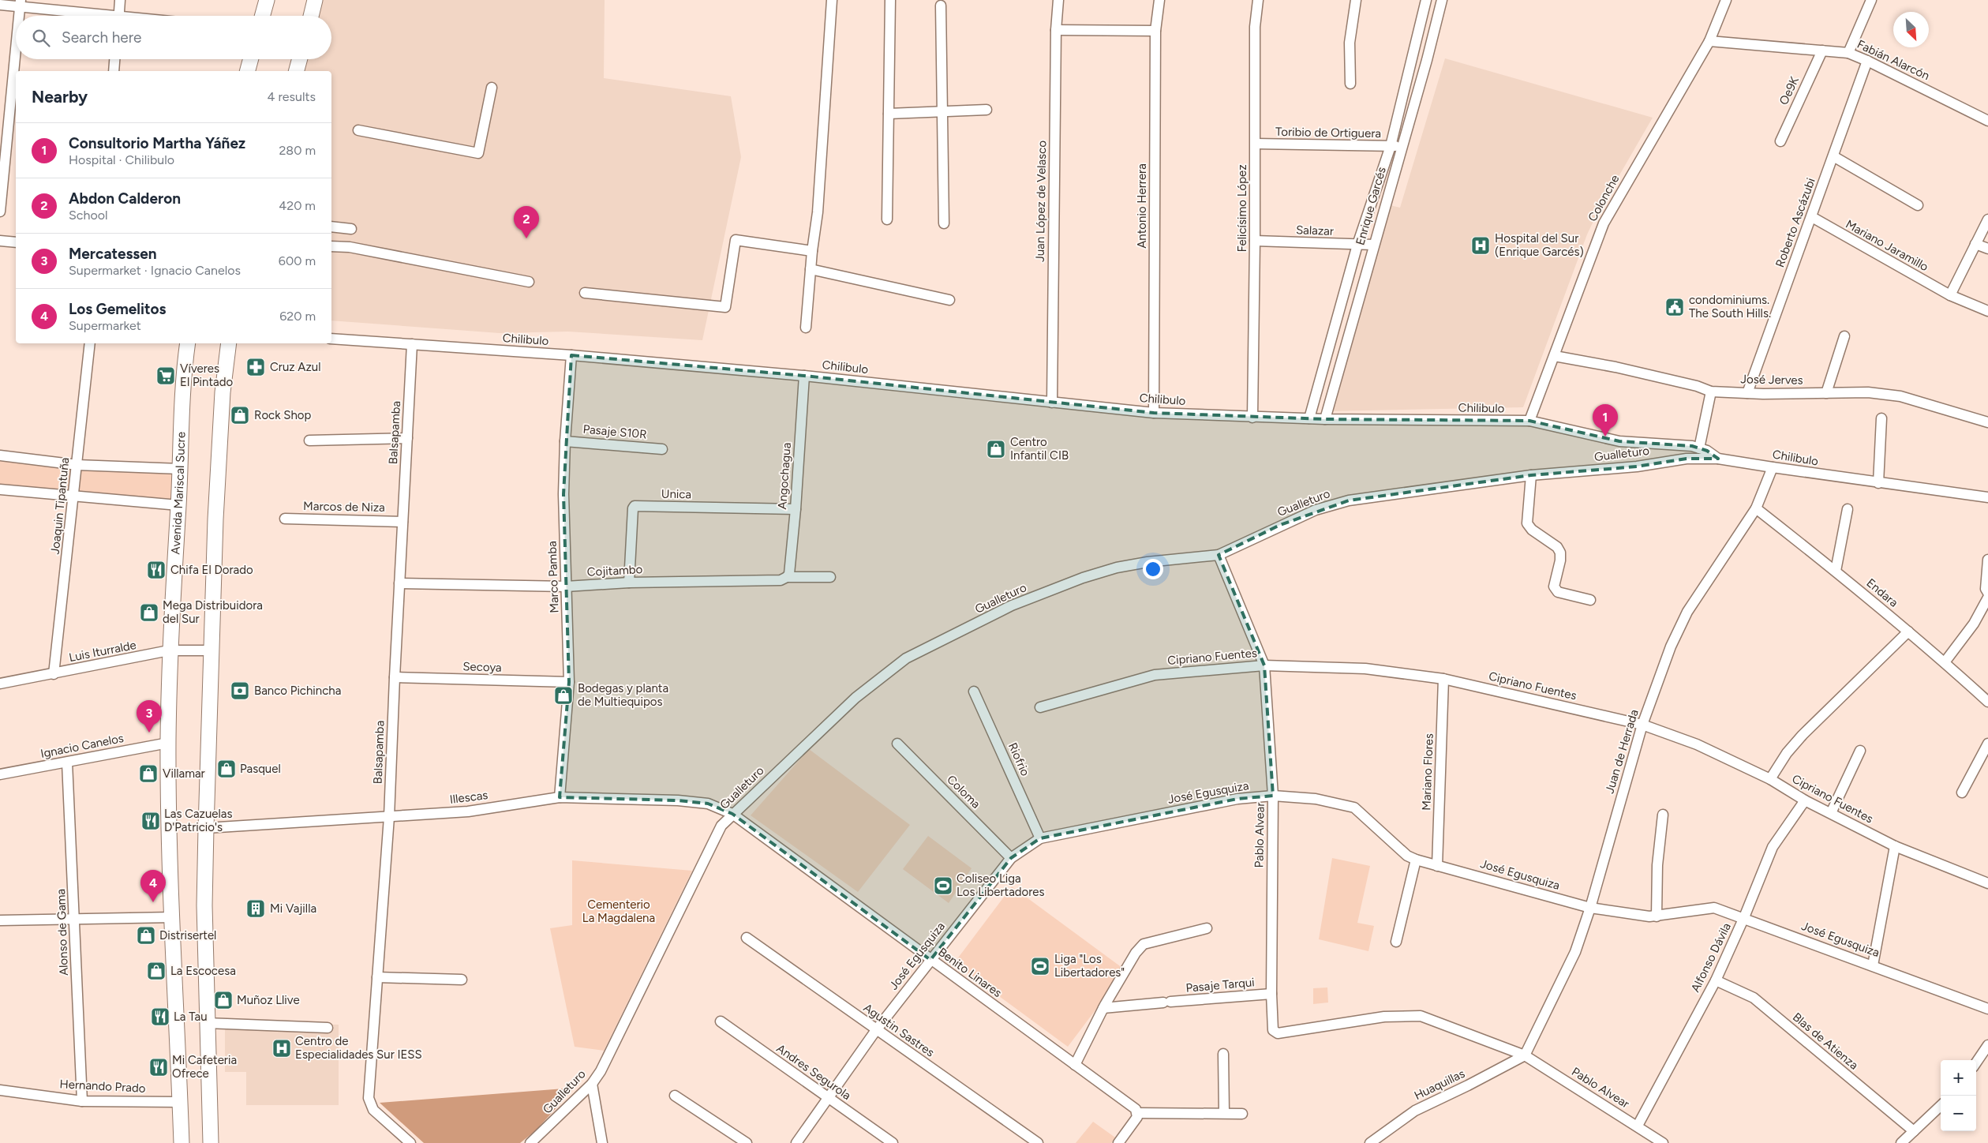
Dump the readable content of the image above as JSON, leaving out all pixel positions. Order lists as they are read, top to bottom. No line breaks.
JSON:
{"streets":{"main road":["Avenida Mariscal Sucre"],"street":["Fabián Alarcón","Oe9K","Toribio de Ortiguera","Colonche","Juan López de Velasco","Antonio Herrera","Enrique Garcés","Felicísimo López","Roberto Ascázubi","Salazar","Mariano Jaramillo","Chilibulo","José Jerves","Pasaje S10R","Balsapamba","Gualleturo","Angochagua","Unica","Joaquin Tipantuña","Marcos de Niza","Cojitambo","Marco Pamba","Endara","Luis Iturralde","Cipriano Fuentes","Secoya","Ignacio Canelos","Juan de Herrada","Riofrio","Mariano Flores","Coloma","José Egusquiza","Illescas","Pablo Alvear","Alonso de Gama","Alfonso Dávila","Benito Linares","Pasaje Tarqui","Agustin Sastres","Blas de Atienza","Andres Segurola","Huaquillas","Hernando Prado"]},"crossings":[["Fabián Alarcón","Oe9K"],["Fabián Alarcón","Colonche"],["Fabián Alarcón","Roberto Ascázubi"],["Toribio de Ortiguera","Enrique Garcés"],["Toribio de Ortiguera","Felicísimo López"],["Colonche","Chilibulo"],["Colonche","José Jerves"],["Juan López de Velasco","Chilibulo"],["Antonio Herrera","Chilibulo"],["Enrique Garcés","Salazar"],["Enrique Garcés","Chilibulo"],["Felicísimo López","Salazar"],["Felicísimo López","Chilibulo"],["Roberto Ascázubi","Mariano Jaramillo"],["Roberto Ascázubi","José Jerves"],["Chilibulo","Balsapamba"],["Chilibulo","Gualleturo"],["Chilibulo","Angochagua"],["Chilibulo","Marco Pamba"],["Chilibulo","Juan de Herrada"],["Pasaje S10R","Marco Pamba"],["Balsapamba","Marcos de Niza"],["Balsapamba","Cojitambo"],["Balsapamba","Secoya"],["Balsapamba","Illescas"],["Gualleturo","Illescas"],["Gualleturo","Pablo Alvear"],["Gualleturo","Benito Linares"],["Angochagua","Unica"],["Angochagua","Cojitambo"],["Avenida Mariscal Sucre","Luis Iturralde"],["Avenida Mariscal Sucre","Ignacio Canelos"],["Avenida Mariscal Sucre","Hernando Prado"],["Unica","Cojitambo"],["Joaquin Tipantuña","Luis Iturralde"],["Cojitambo","Marco Pamba"],["Marco Pamba","Secoya"],["Marco Pamba","Illescas"],["Endara","Juan de Herrada"],["Cipriano Fuentes","Juan de Herrada"],["Cipriano Fuentes","Mariano Flores"],["Cipriano Fuentes","Pablo Alvear"],["Cipriano Fuentes","Alfonso Dávila"],["Ignacio Canelos","Alonso de Gama"],["Juan de Herrada","José Egusquiza"],["Juan de Herrada","Pablo Alvear"],["Juan de Herrada","Huaquillas"],["Riofrio","José Egusquiza"],["Mariano Flores","José Egusquiza"],["Coloma","José Egusquiza"],["José Egusquiza","Pablo Alvear"],["José Egusquiza","Alfonso Dávila"],["José Egusquiza","Benito Linares"],["José Egusquiza","Agustin Sastres"],["José Egusquiza","Andres Segurola"],["Illescas","Benito Linares"],["Pablo Alvear","Alfonso Dávila"],["Pablo Alvear","Pasaje Tarqui"],["Pablo Alvear","Huaquillas"],["Alonso de Gama","Hernando Prado"],["Alfonso Dávila","Blas de Atienza"]],"parks":["Cementerio La Magdalena"],"places":{"hospital":["Hospital del Sur (Enrique Garcés)","Centro de Especialidades Sur IESS"],"public building":["condominiums. The South Hills."],"pharmacy":["Cruz Azul"],"supermarket":["Víveres El Pintado"],"shop":["Rock Shop","Centro Infantil CIB","Mega Distribuidora del Sur","Bodegas y planta de Multiequipos","Pasquel","Villamar","Distrisertel","La Escocesa","Muñoz Llive"],"restaurant":["Chifa El Dorado","Las Cazuelas D'Patricio's","La Tau","Mi Cafeteria Ofrece"],"bank":["Banco Pichincha"],"sports":["Coliseo Liga Los Libertadores","Liga \"Los Libertadores\""],"building":["Mi Vajilla"]},"north":"bottom right","page":{"search":"Search here","heading":["Nearby","4 results"],"list":[{"mark":"1","name":"Consultorio Martha Yáñez","note":"Hospital · Chilibulo","value":"280 m"},{"mark":"2","name":"Abdon Calderon","note":"School","value":"420 m"},{"mark":"3","name":"Mercatessen","note":"Supermarket · Ignacio Canelos","value":"600 m"},{"mark":"4","name":"Los Gemelitos","note":"Supermarket","value":"620 m"}],"pins":["2","1","3","4"],"map_buttons":["+","−"]}}
